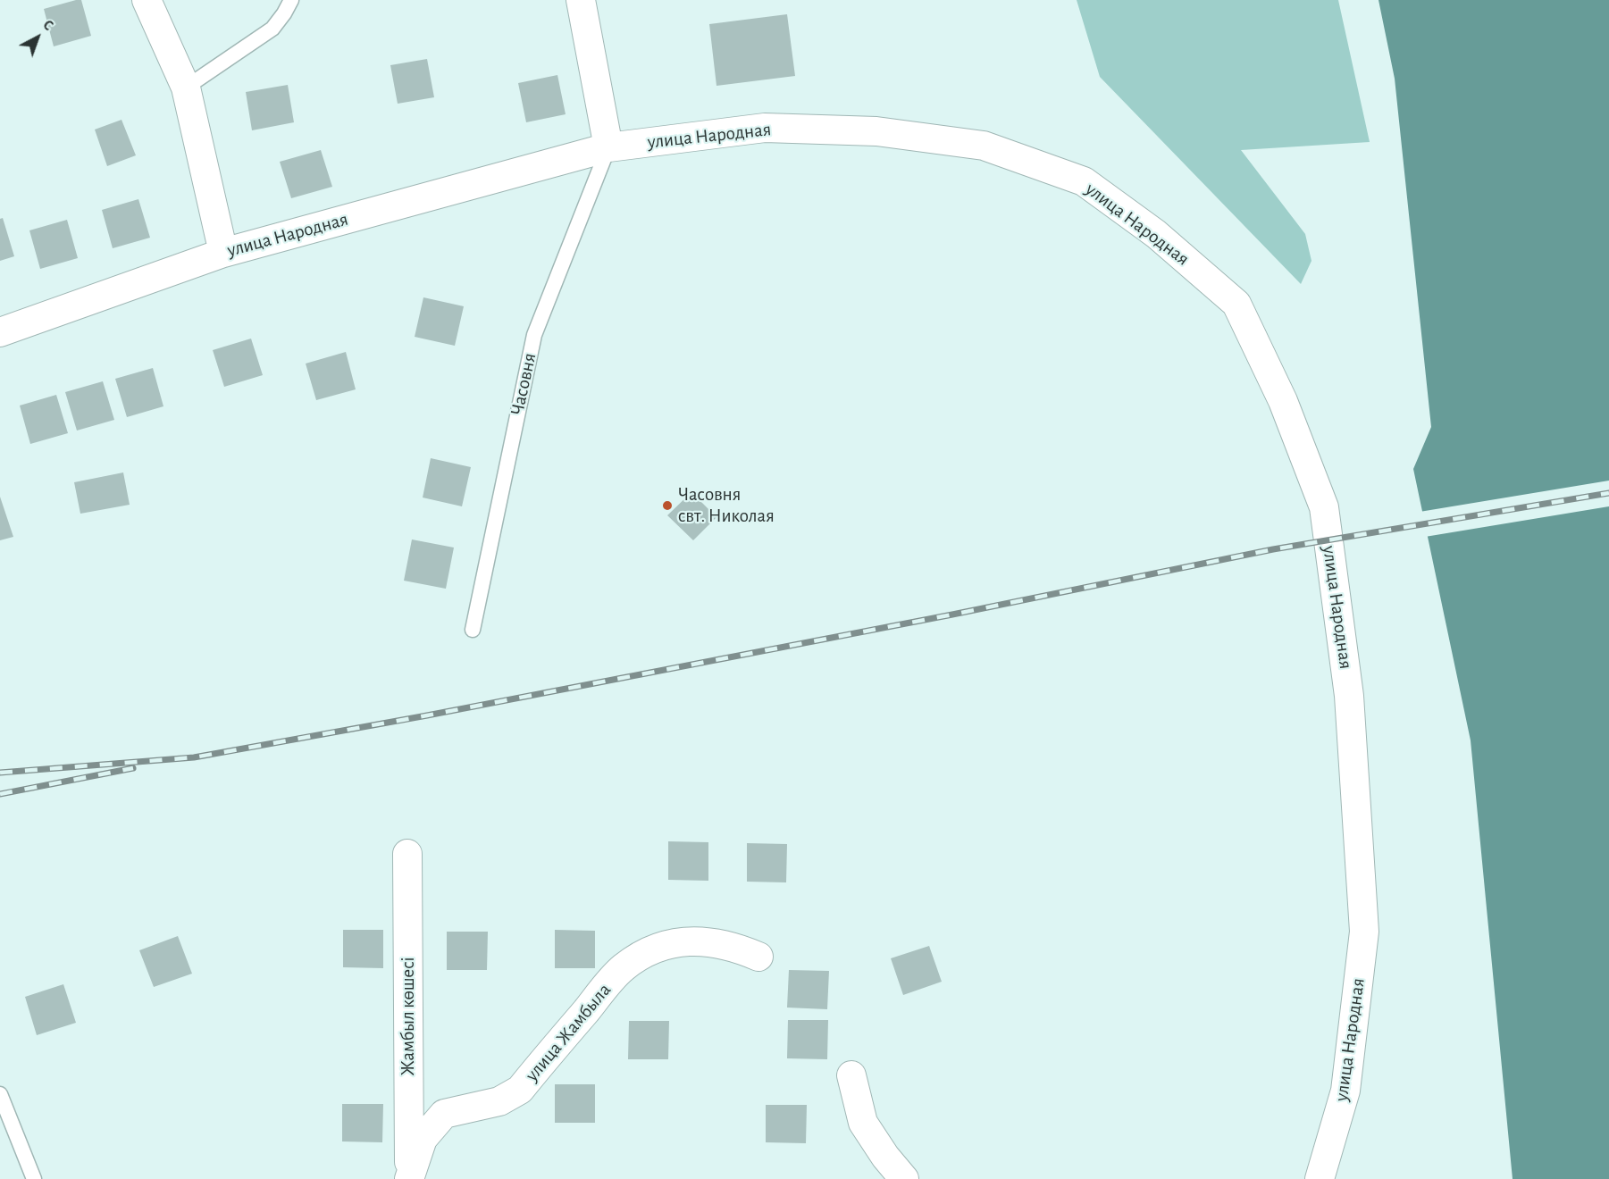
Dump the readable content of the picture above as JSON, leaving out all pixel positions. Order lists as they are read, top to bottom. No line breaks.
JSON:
{"streets":{"street":["улица Народная","Жамбыл көшесі","улица Жамбыла"],"lane":["Часовня"]},"crossings":[["улица Народная","Часовня"],["Жамбыл көшесі","улица Жамбыла"]],"places":["Часовня свт. Николая"],"north":"top right"}
